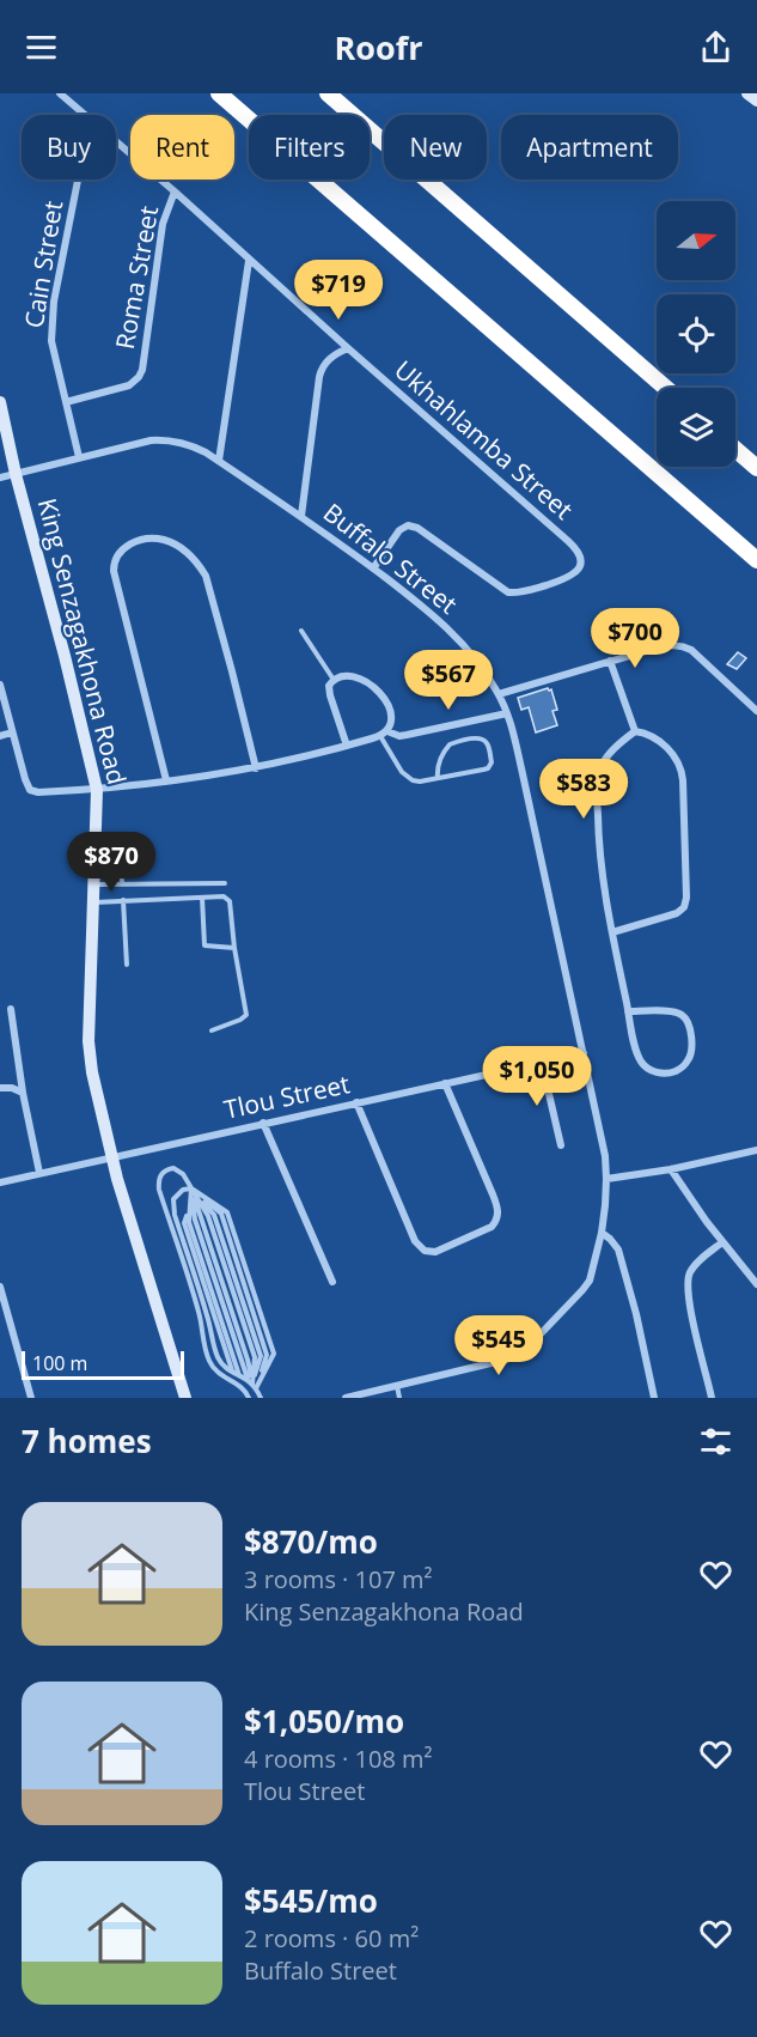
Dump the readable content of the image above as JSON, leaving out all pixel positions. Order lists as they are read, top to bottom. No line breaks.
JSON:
{"streets":{"street":["Cain Street","Roma Street","Ukhahlamba Street","Buffalo Street","King Senzagakhona Road","Tlou Street"]},"crossings":[["Cain Street","Roma Street"],["Cain Street","Buffalo Street"],["Roma Street","Ukhahlamba Street"],["Ukhahlamba Street","Buffalo Street"],["Buffalo Street","King Senzagakhona Road"],["Buffalo Street","Tlou Street"],["King Senzagakhona Road","Tlou Street"]],"scale_bar":"100 m","north":"right","page":{"header":"Roofr","chip":["Buy","Rent","Filters","New","Apartment"],"price":["$719","$700","$567","$583","$870","$1,050","$545"],"scale":"100 m","heading":"7 homes","list":[{"name":"$870/mo","note":"3 rooms · 107 m² · King Senzagakhona Road"},{"name":"$1,050/mo","note":"4 rooms · 108 m² · Tlou Street"},{"name":"$545/mo","note":"2 rooms · 60 m² · Buffalo Street"}]}}
